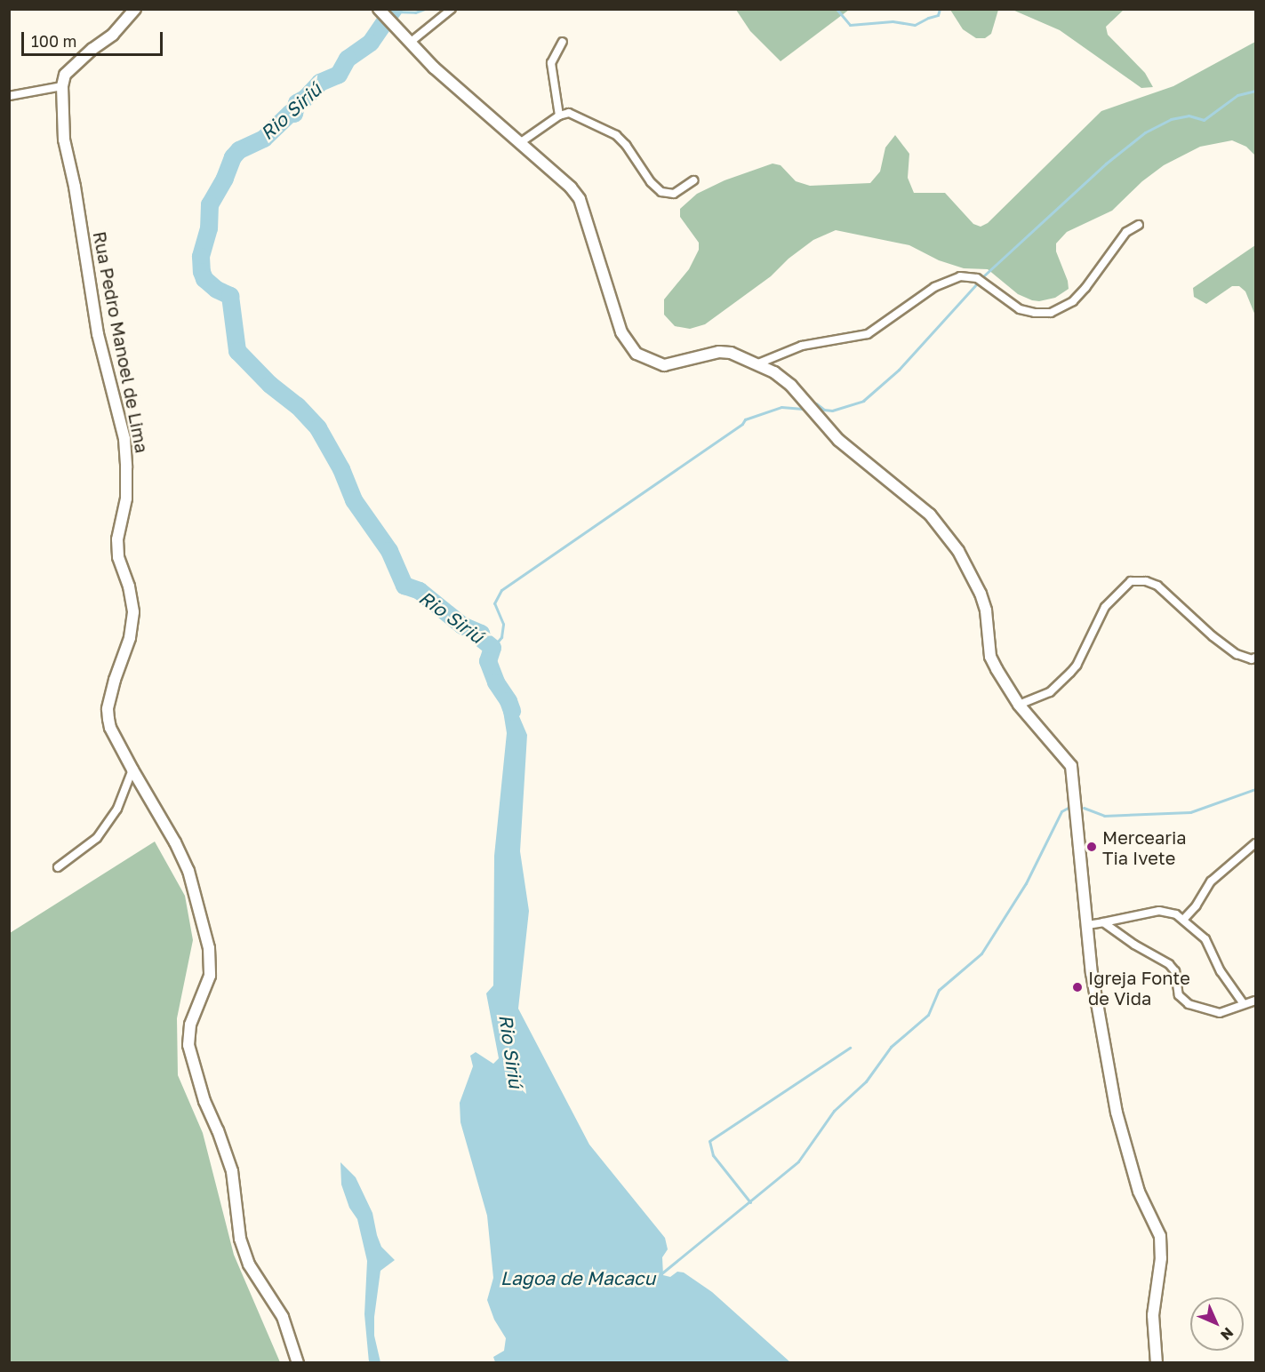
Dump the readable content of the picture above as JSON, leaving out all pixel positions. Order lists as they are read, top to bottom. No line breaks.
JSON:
{"streets":{"street":["Rua Pedro Manoel de Lima"]},"water":["Rio Siriú","Lagoa de Macacu"],"places":["Mercearia Tia Ivete","Igreja Fonte de Vida"],"scale_bar":"100 m","north":"bottom right"}
